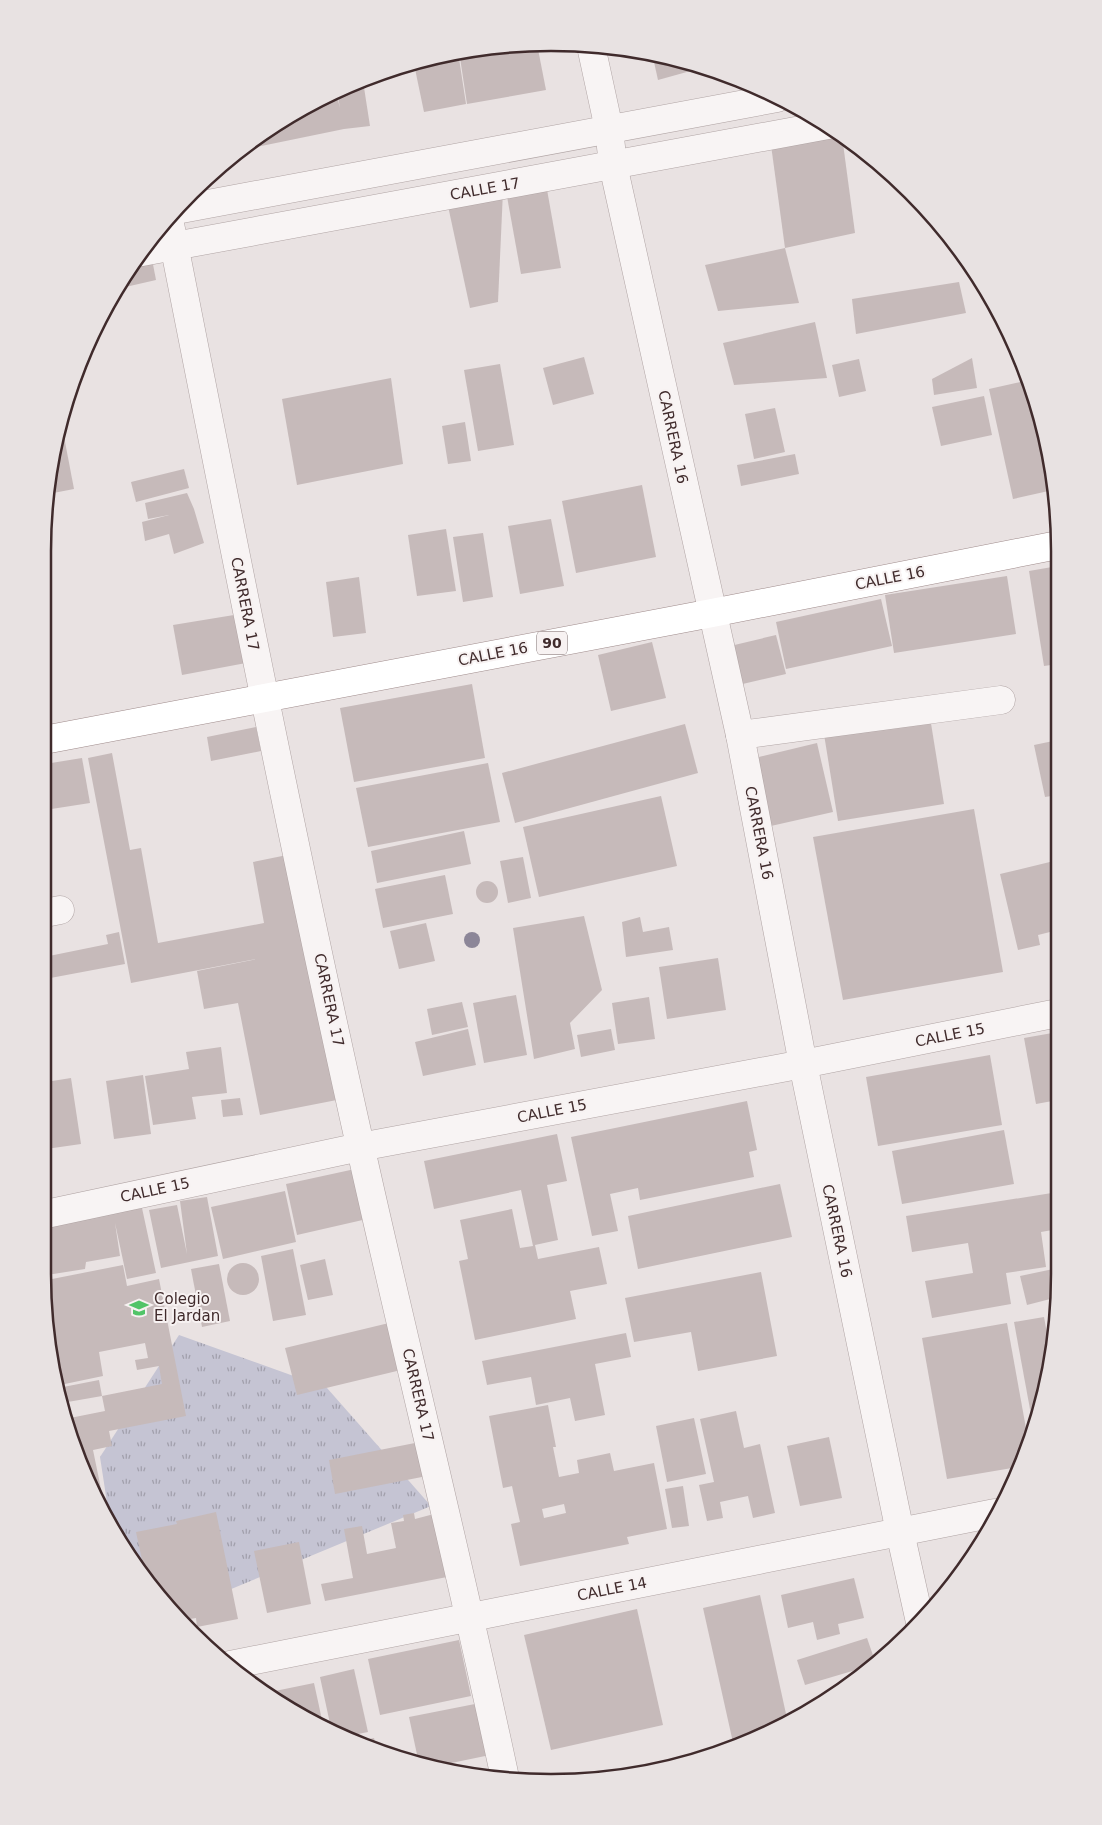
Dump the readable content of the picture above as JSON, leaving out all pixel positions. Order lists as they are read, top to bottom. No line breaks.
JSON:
{"streets":{"highway":["CALLE 16","90"],"street":["CALLE 17","CARRERA 16","CARRERA 17","CALLE 15","CALLE 14"]},"crossings":[["CALLE 17","CARRERA 16"],["CALLE 17","CARRERA 17"],["CARRERA 16","CALLE 16"],["CARRERA 16","CALLE 15"],["CARRERA 16","CALLE 14"],["CALLE 16","CARRERA 17"],["CARRERA 17","CALLE 15"],["CARRERA 17","CALLE 14"]],"places":{"school or university":["Colegio El Jardan"]}}
